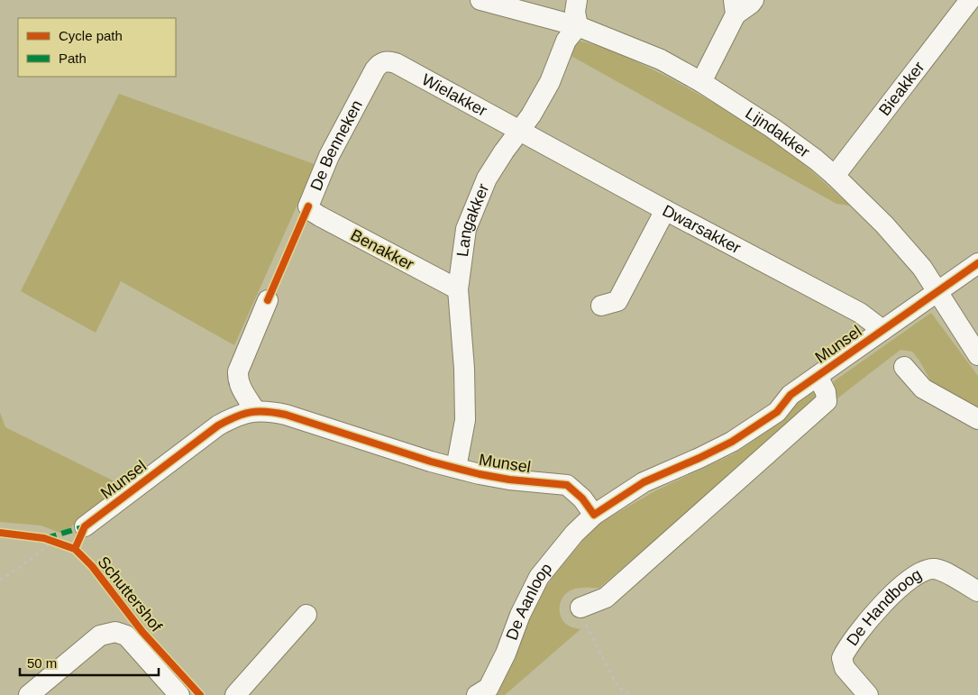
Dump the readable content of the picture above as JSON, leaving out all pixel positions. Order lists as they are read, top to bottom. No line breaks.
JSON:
{"streets":{"street":["Bieakker","Wielakker","Lijndakker","De Benneken","Langakker","Dwarsakker","Benakker","Munsel","Schuttershof","De Aanloop","De Handboog"]},"crossings":[["Bieakker","Lijndakker"],["Wielakker","De Benneken"],["Wielakker","Langakker"],["Wielakker","Dwarsakker"],["Lijndakker","Langakker"],["Lijndakker","Munsel"],["De Benneken","Benakker"],["Langakker","Dwarsakker"],["Langakker","Benakker"],["Langakker","Munsel"],["Dwarsakker","Munsel"],["Munsel","De Aanloop"]],"legend":["Cycle path","Path"],"scale_bar":"50 m"}
